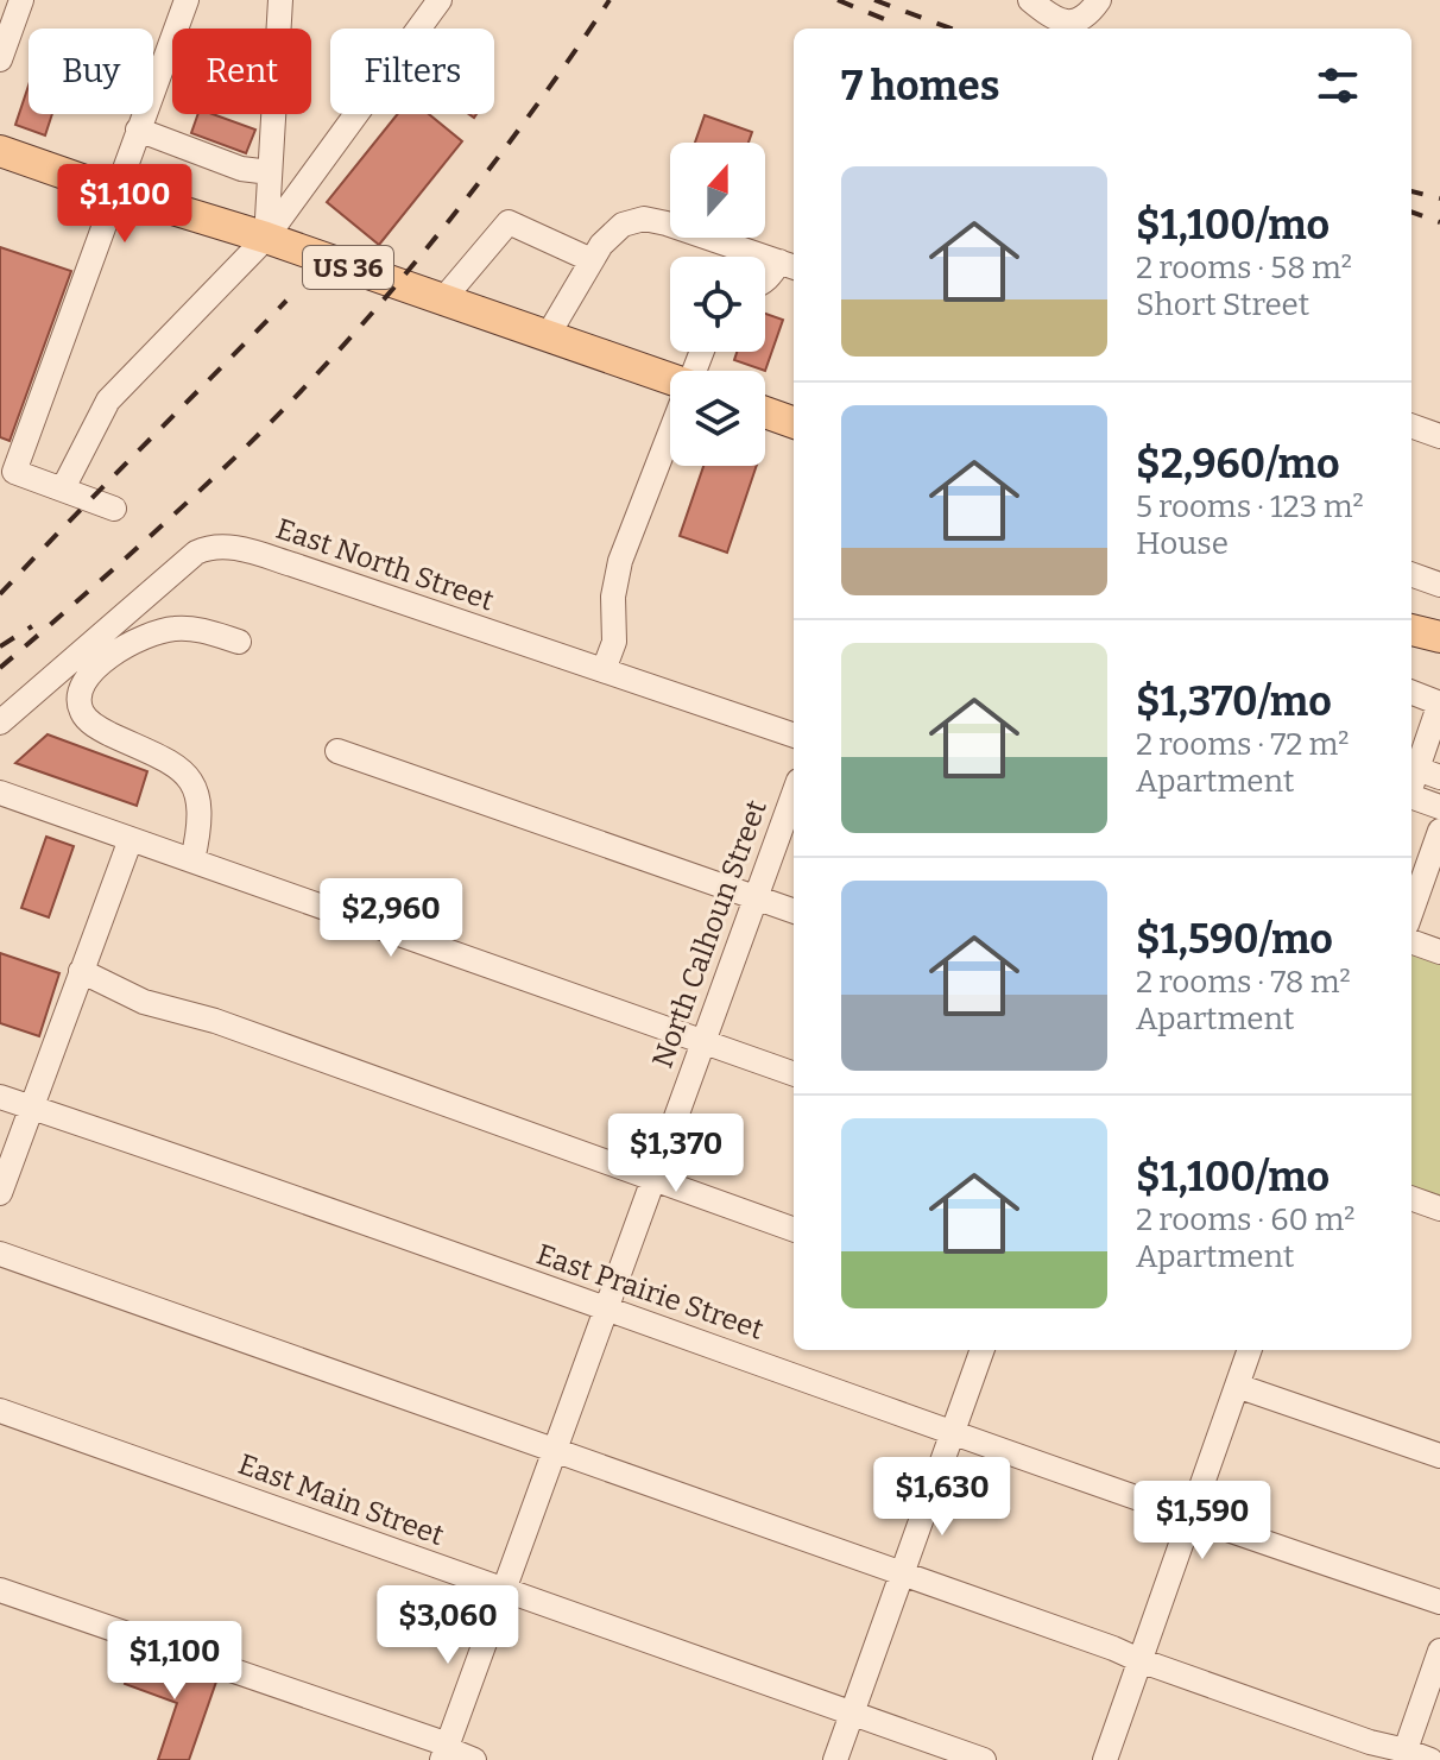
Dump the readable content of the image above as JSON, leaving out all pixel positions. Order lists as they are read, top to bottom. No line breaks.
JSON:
{"streets":{"main road":["US 36"],"street":["East North Street","North Calhoun Street","East Prairie Street","East Main Street"]},"crossings":[["North Calhoun Street","East Prairie Street"],["North Calhoun Street","East Main Street"]],"north":"top","page":{"chip":["Buy","Rent","Filters"],"heading":"7 homes","list":[{"name":"$1,100/mo","note":"2 rooms · 58 m² · Short Street"},{"name":"$2,960/mo","note":"5 rooms · 123 m² · House"},{"name":"$1,370/mo","note":"2 rooms · 72 m² · Apartment"},{"name":"$1,590/mo","note":"2 rooms · 78 m² · Apartment"},{"name":"$1,100/mo","note":"2 rooms · 60 m² · Apartment"}],"price":["$1,100","$2,960","$1,370","$1,630","$1,590","$3,060","$1,100"]}}
